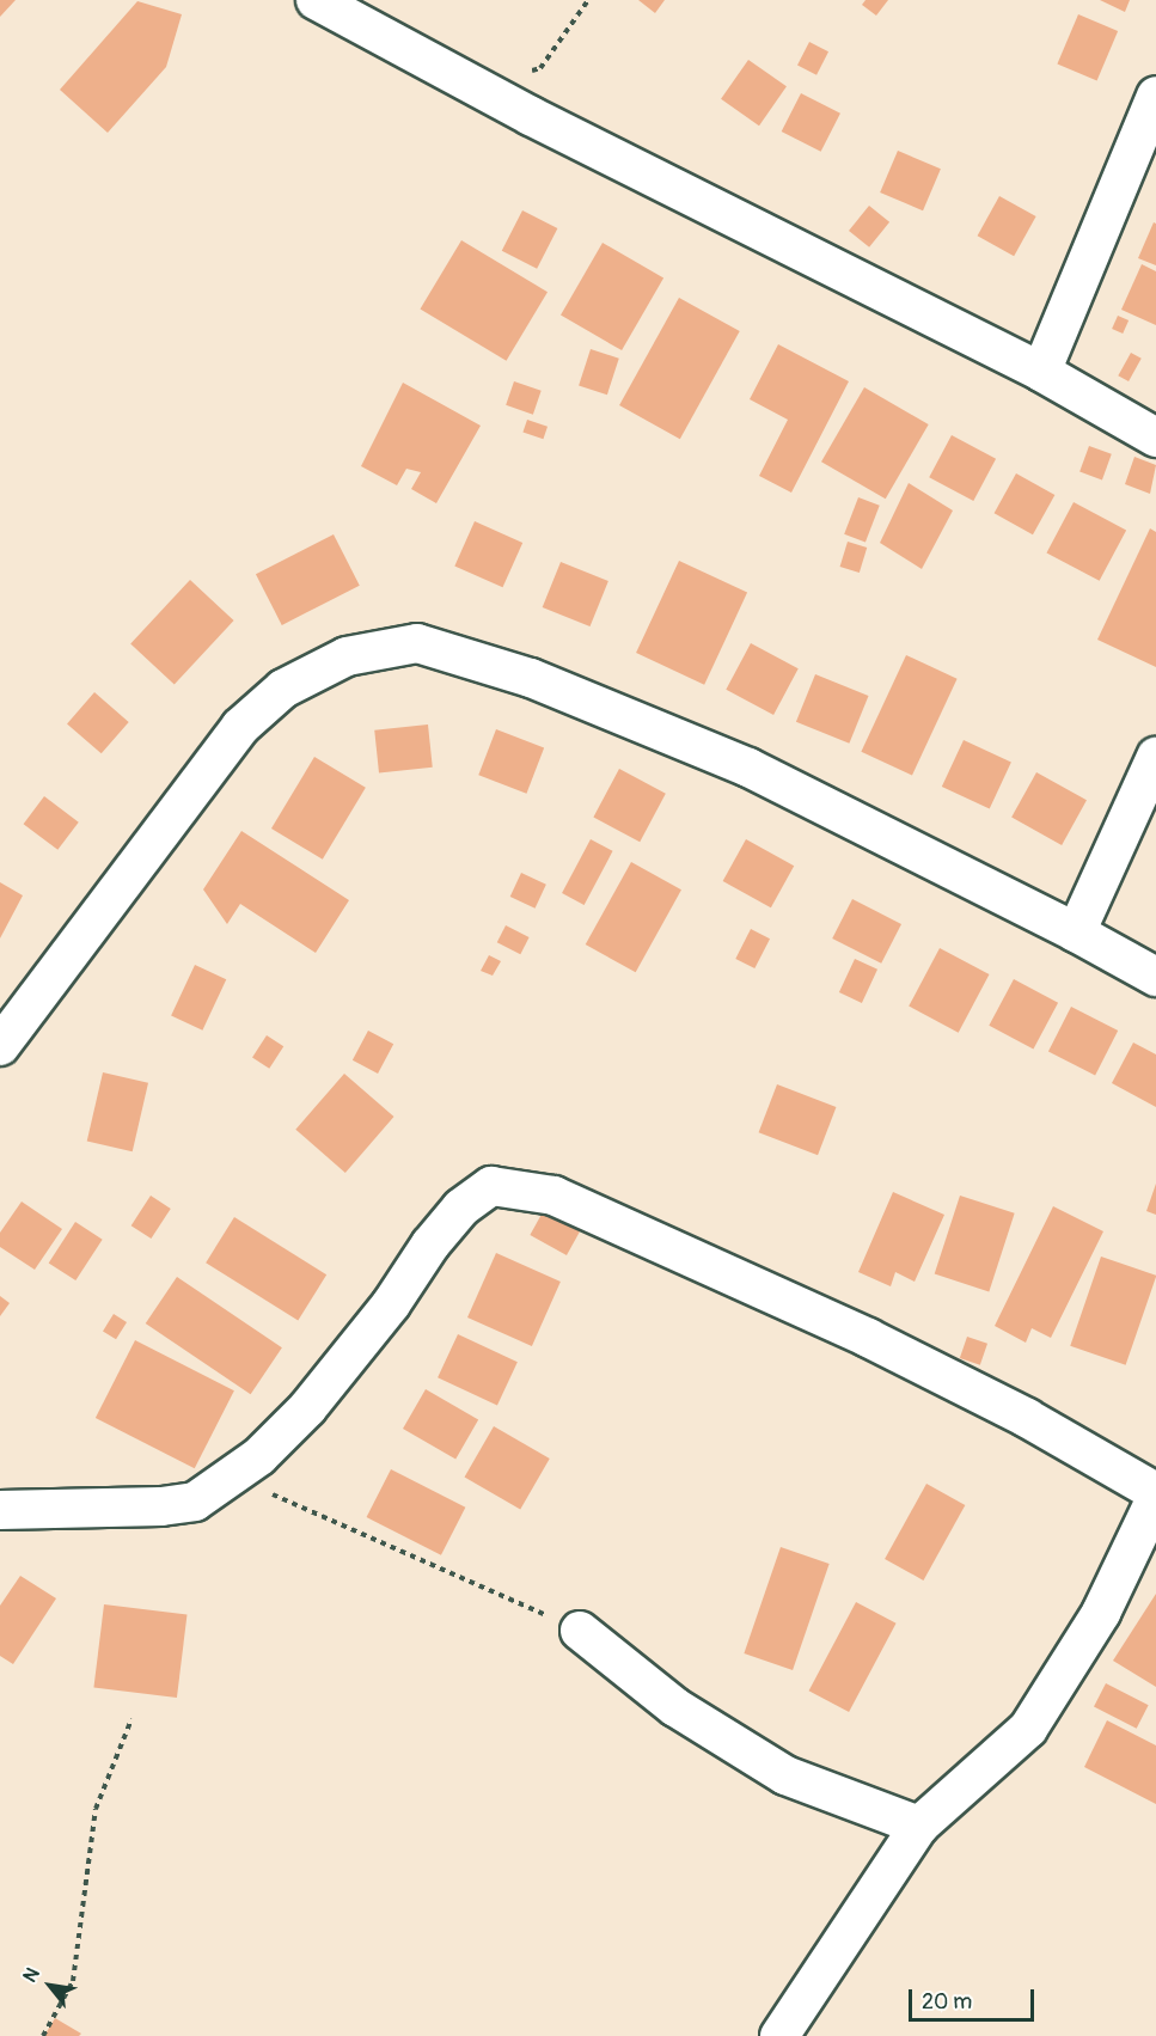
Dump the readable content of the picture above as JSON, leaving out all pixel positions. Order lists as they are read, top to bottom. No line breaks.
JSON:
{"scale_bar":"20 m","north":"top left"}
